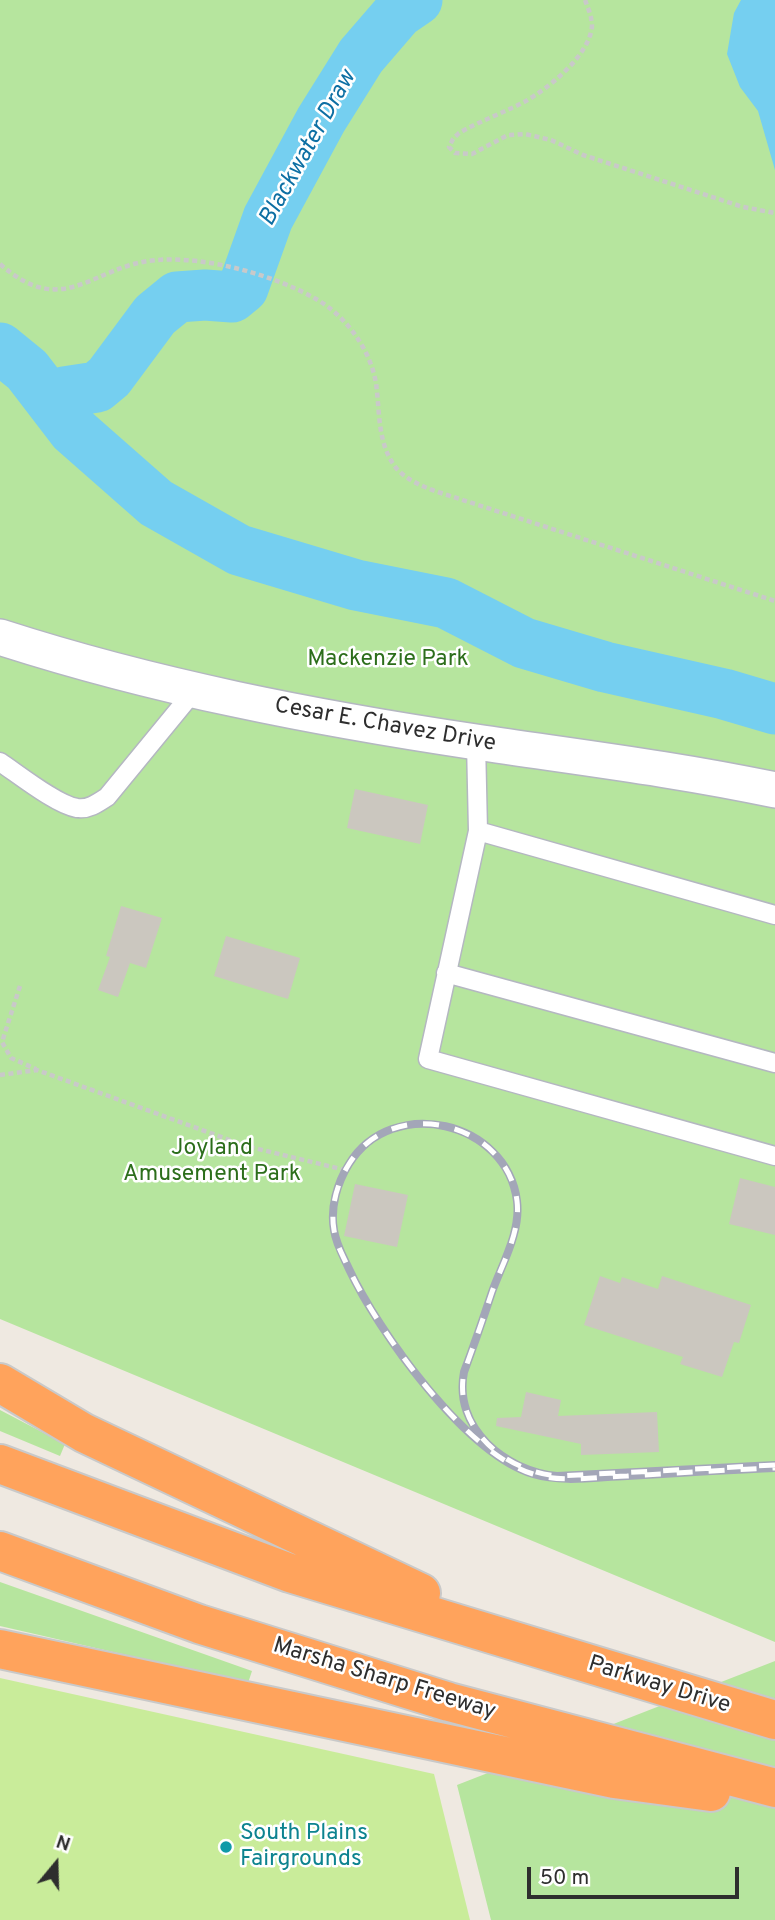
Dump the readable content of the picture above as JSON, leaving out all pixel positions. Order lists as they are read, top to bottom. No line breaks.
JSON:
{"streets":{"highway":["Marsha Sharp Freeway","Parkway Drive"],"street":["Cesar E. Chavez Drive"]},"water":["Blackwater Draw"],"parks":["Mackenzie Park","Joyland Amusement Park"],"places":["South Plains Fairgrounds"],"scale_bar":"50 m","north":"top"}
